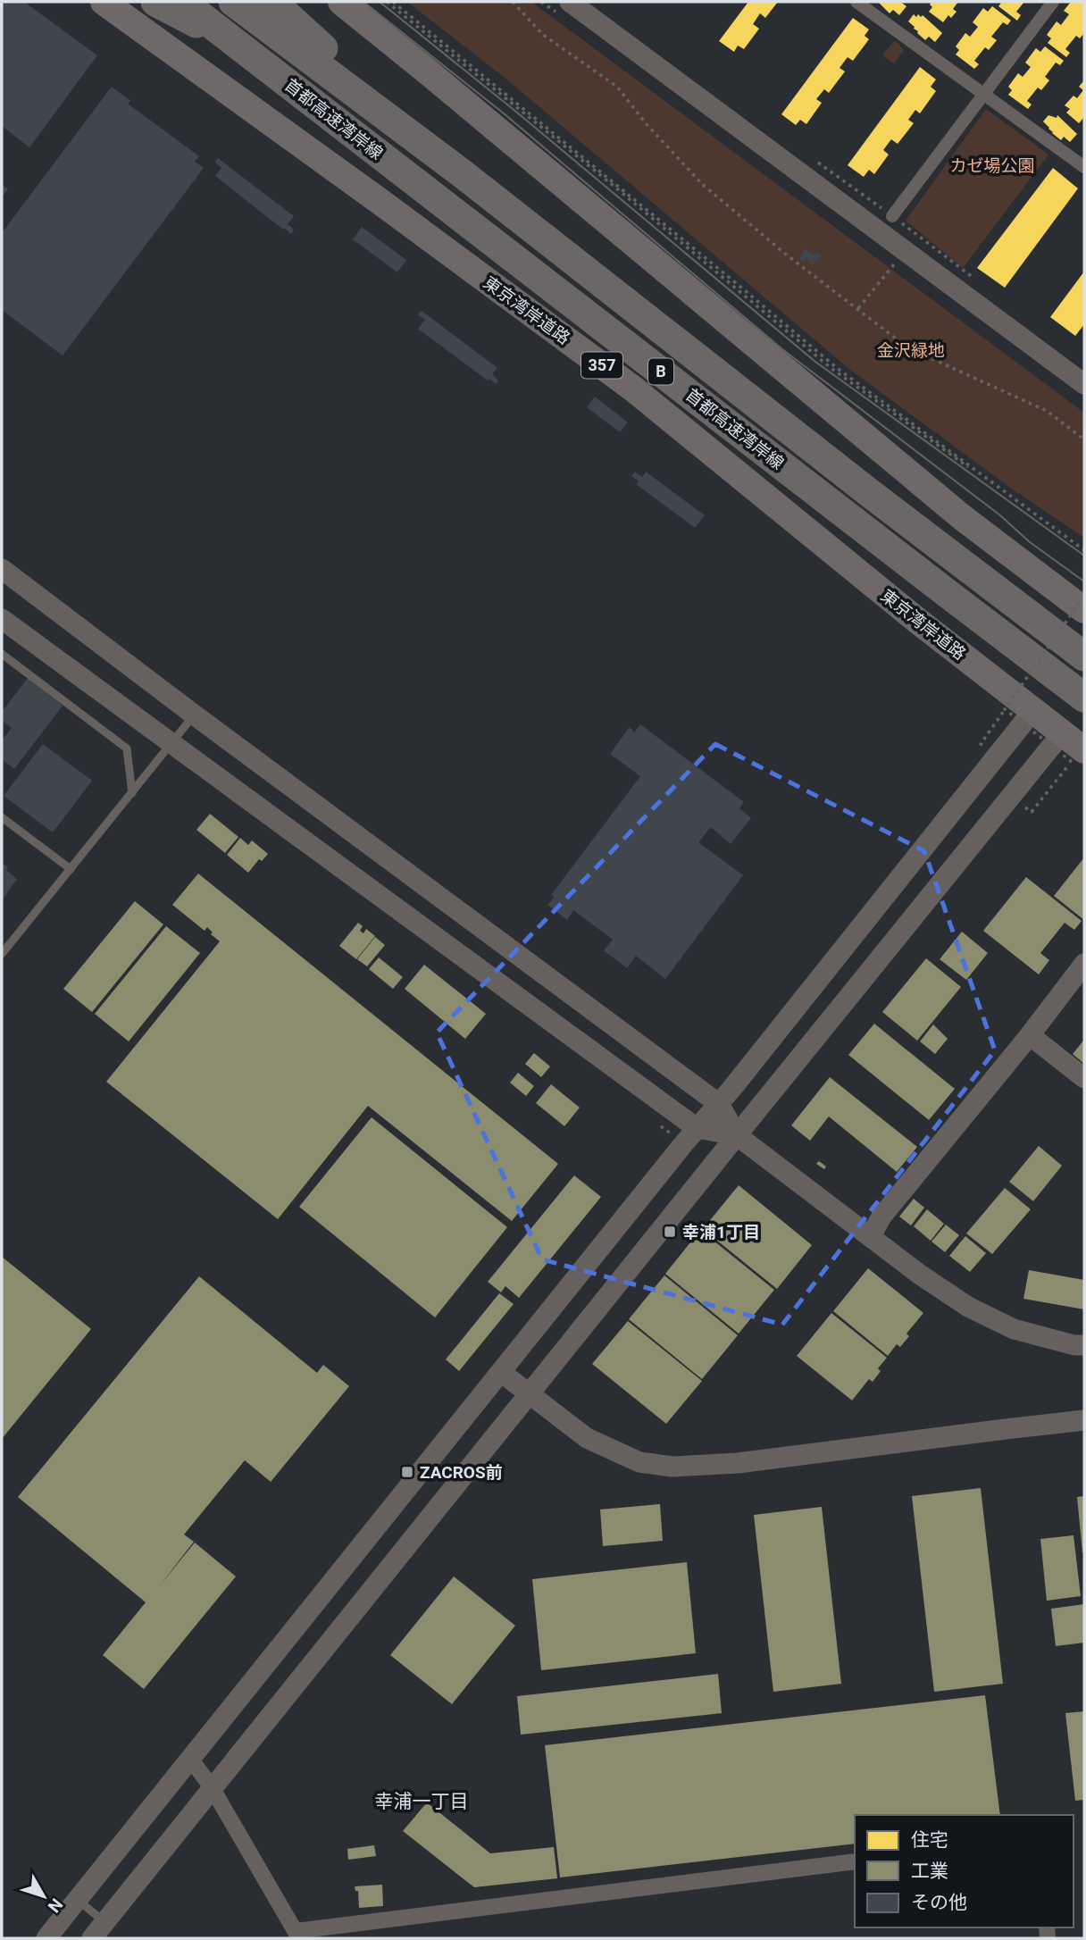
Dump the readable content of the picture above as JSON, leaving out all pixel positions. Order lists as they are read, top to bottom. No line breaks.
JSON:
{"streets":{"highway":["首都高速湾岸線","東京湾岸道路","357","B"]},"crossings":[["首都高速湾岸線","B"]],"districts":["幸浦一丁目"],"parks":["カゼ場公園","金沢緑地"],"places":{"transit":["幸浦1丁目","ZACROS前"]},"legend":["住宅","工業","その他"],"north":"bottom right"}
